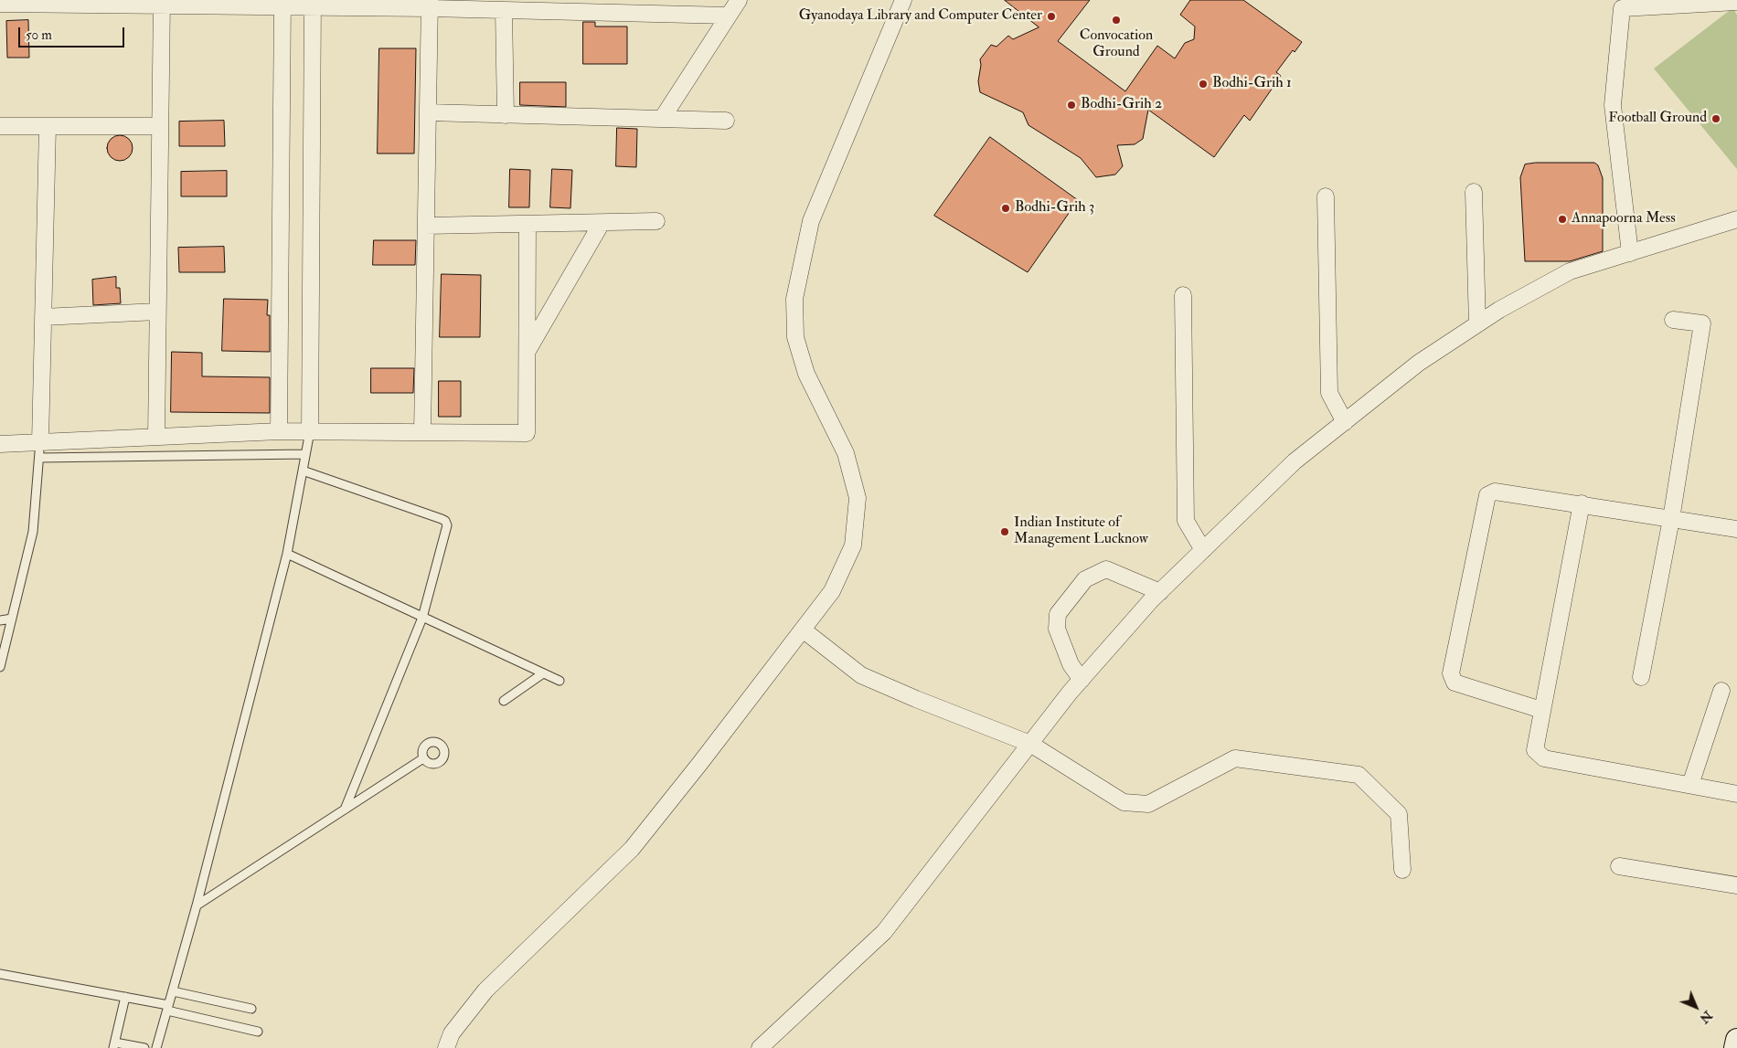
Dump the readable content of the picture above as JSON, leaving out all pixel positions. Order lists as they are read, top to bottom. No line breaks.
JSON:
{"places":["Gyanodaya Library and Computer Center","Convocation Ground","Bodhi-Grih 1","Bodhi-Grih 2","Football Ground","Bodhi-Grih 3","Annapoorna Mess","Indian Institute of Management Lucknow"],"scale_bar":"50 m","north":"bottom right"}
